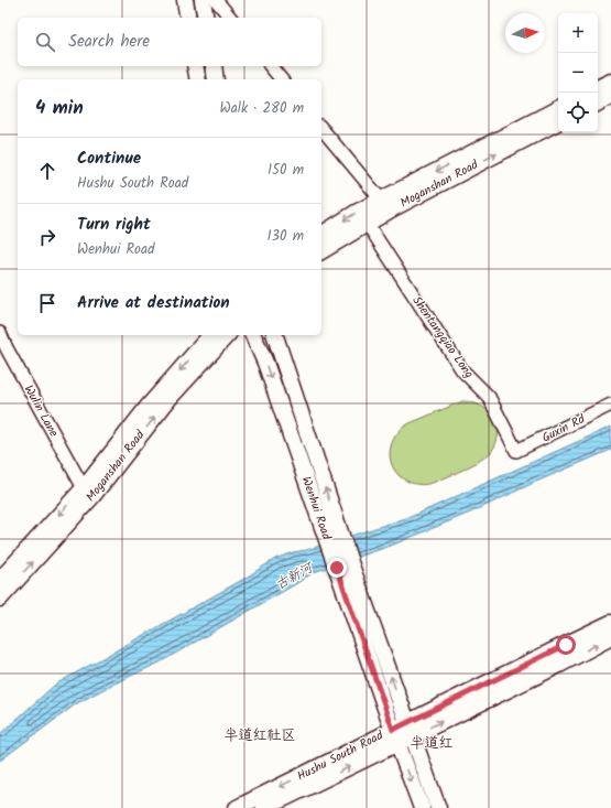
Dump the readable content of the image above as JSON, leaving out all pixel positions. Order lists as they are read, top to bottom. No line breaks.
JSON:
{"streets":{"main road":["Moganshan Road","Wenhui Road","Hushu South Road"],"street":["Shentangqiao Long","Wulin Lane","Guxin Rd"]},"crossings":[["Moganshan Road","Shentangqiao Long"],["Moganshan Road","Wulin Lane"],["Shentangqiao Long","Guxin Rd"],["Wenhui Road","Hushu South Road"]],"districts":["半道红社区","半道红"],"water":["古新河"],"north":"right","page":{"map_buttons":["+","−"],"search":"Search here","heading":["4 min","Walk · 280 m"],"list":[["Continue","Hushu South Road","150 m"],["Turn right","Wenhui Road","130 m"],"Arrive at destination"]}}
